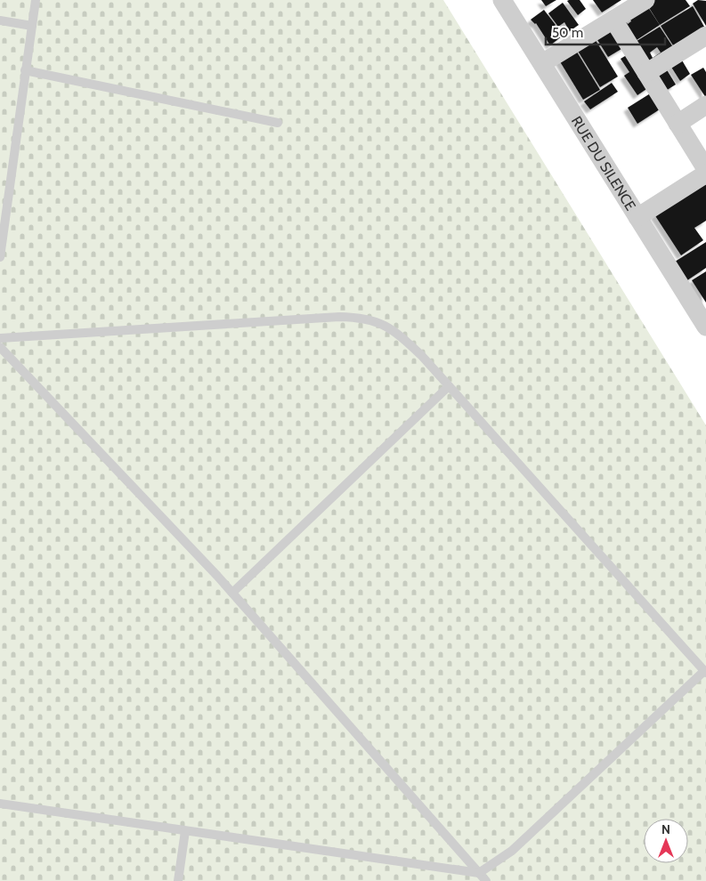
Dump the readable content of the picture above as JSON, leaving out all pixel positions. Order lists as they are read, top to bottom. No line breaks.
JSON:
{"streets":{"street":["RUE DU SILENCE"]},"scale_bar":"50 m","north":"top"}
